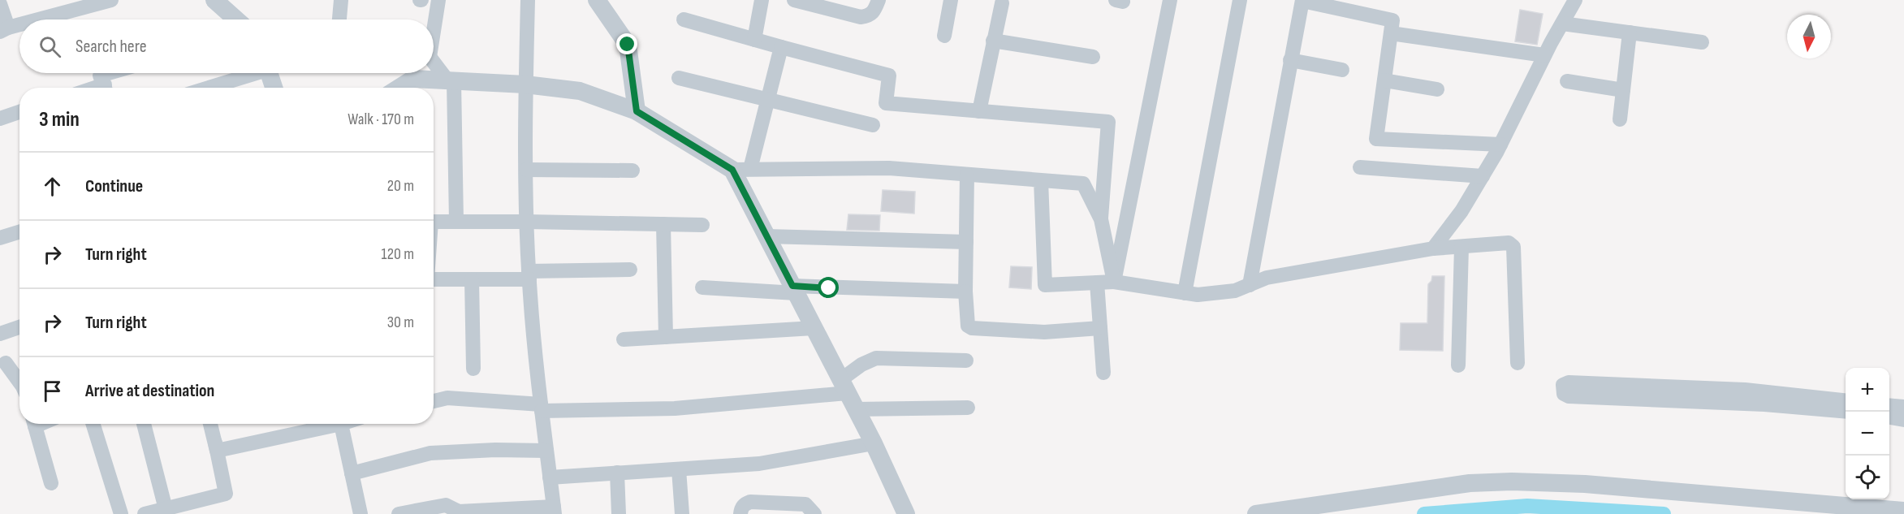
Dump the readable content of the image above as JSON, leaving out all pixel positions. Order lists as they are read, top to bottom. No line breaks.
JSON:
{"north":"bottom","page":{"search":"Search here","heading":["3 min","Walk · 170 m"],"list":[["Continue","20 m"],["Turn right","120 m"],["Turn right","30 m"],"Arrive at destination"],"map_buttons":["+","−"]}}
